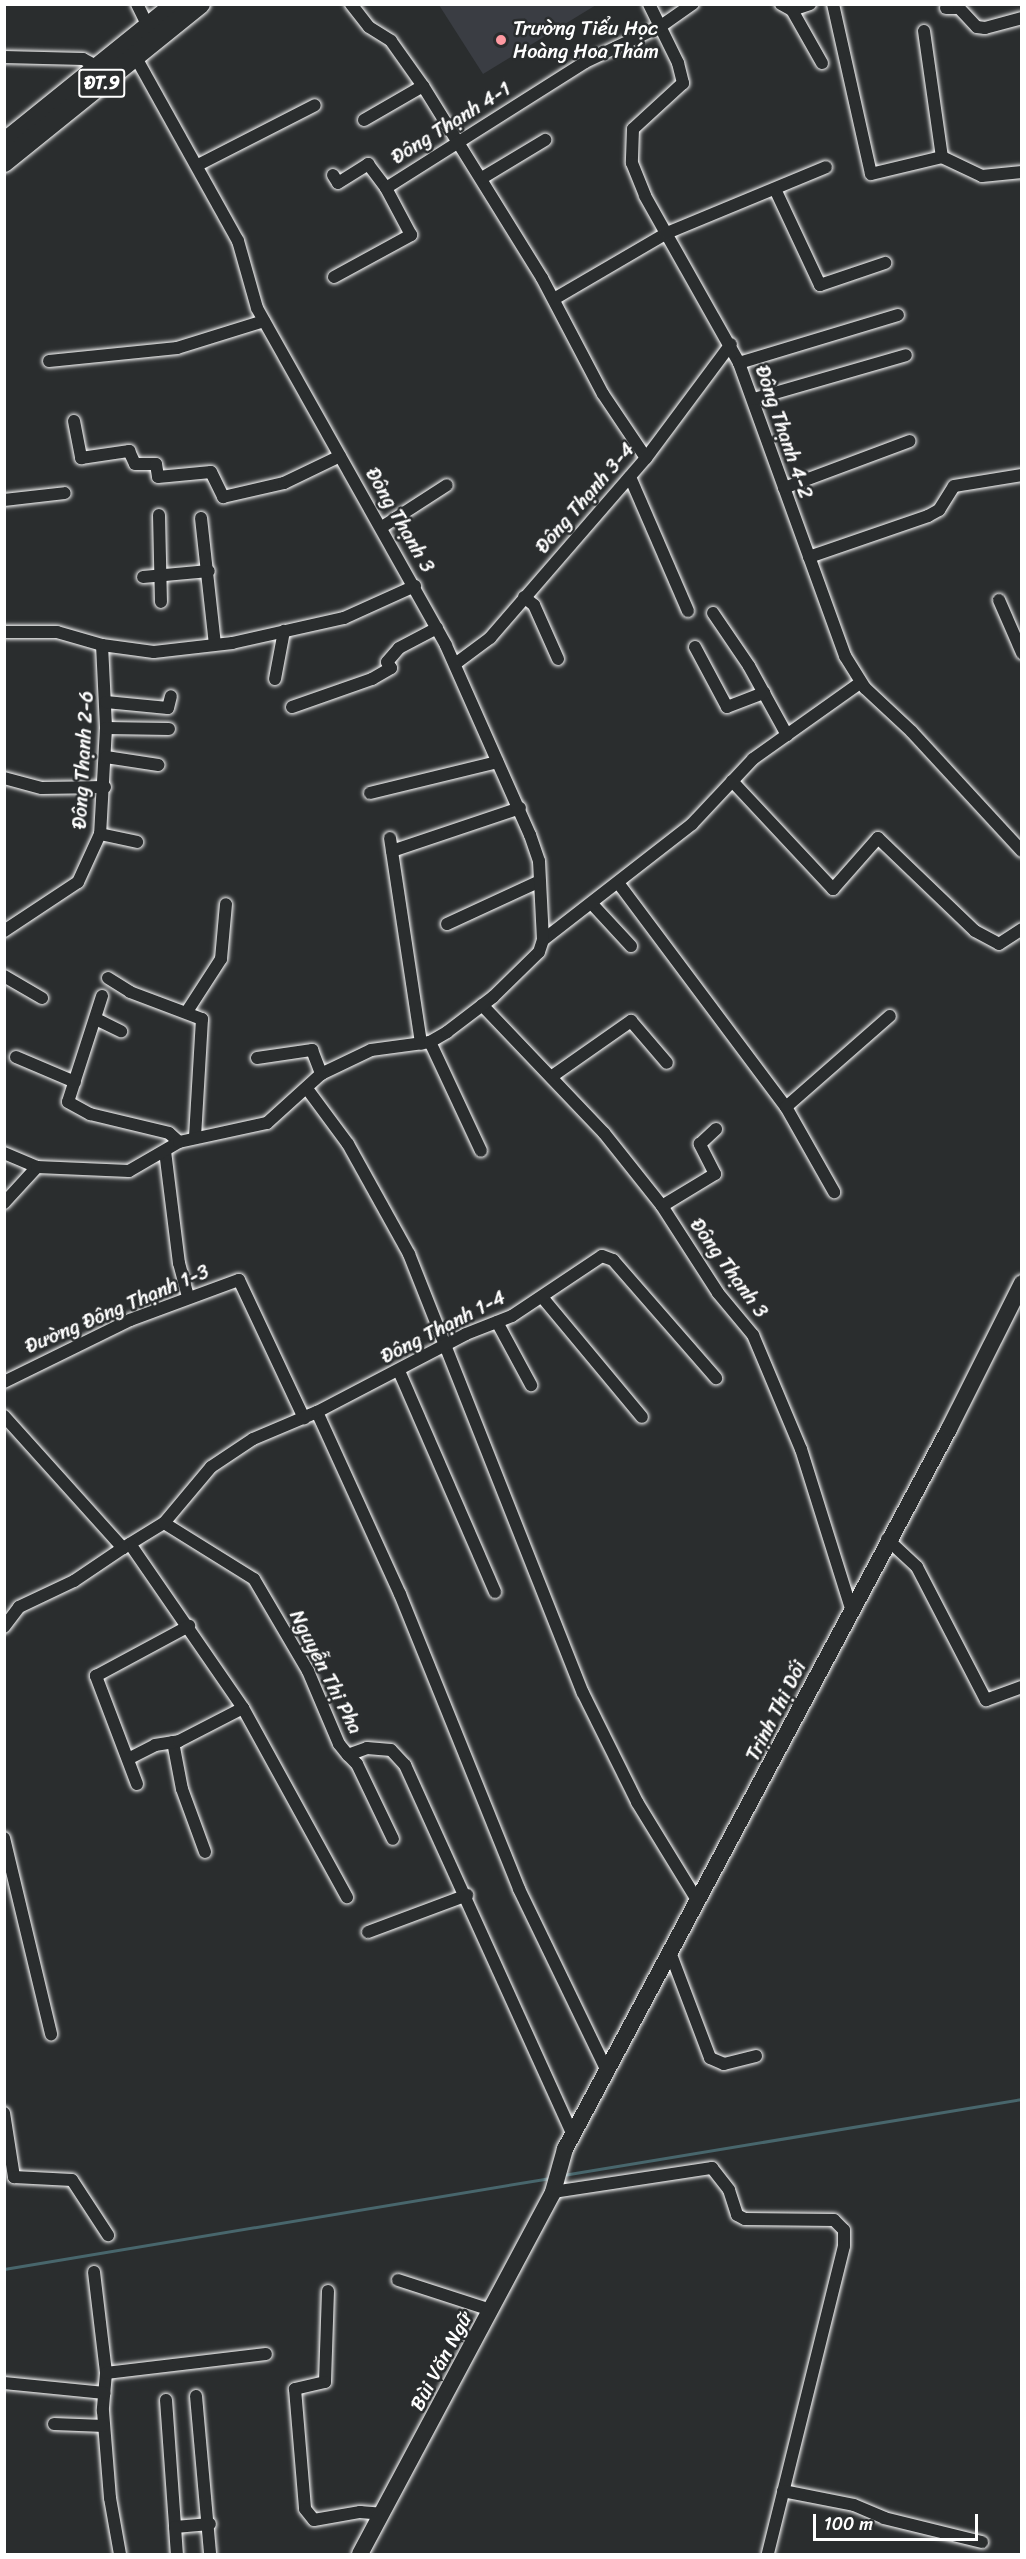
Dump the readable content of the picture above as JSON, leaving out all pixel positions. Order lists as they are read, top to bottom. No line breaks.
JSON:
{"streets":{"main road":["ĐT.9","Trịnh Thị Dối","Bùi Văn Ngữ"],"street":["Đông Thạnh 4-1","Đông Thạnh 4-2","Đông Thạnh 3-4","Đông Thạnh 3","Đông Thạnh 2-6","Đường Đông Thạnh 1-3","Đông Thạnh 1-4","Nguyễn Thị Pha"]},"crossings":[["ĐT.9","Đông Thạnh 3"],["Đông Thạnh 4-1","Đông Thạnh 4-2"],["Đông Thạnh 4-2","Đông Thạnh 3-4"],["Đông Thạnh 3-4","Đông Thạnh 3"],["Đông Thạnh 3","Trịnh Thị Dối"],["Đường Đông Thạnh 1-3","Đông Thạnh 1-4"],["Đông Thạnh 1-4","Nguyễn Thị Pha"],["Nguyễn Thị Pha","Trịnh Thị Dối"],["Trịnh Thị Dối","Bùi Văn Ngữ"]],"places":["Trường Tiểu Học Hoàng Hoa Thám"],"scale_bar":"100 m"}
